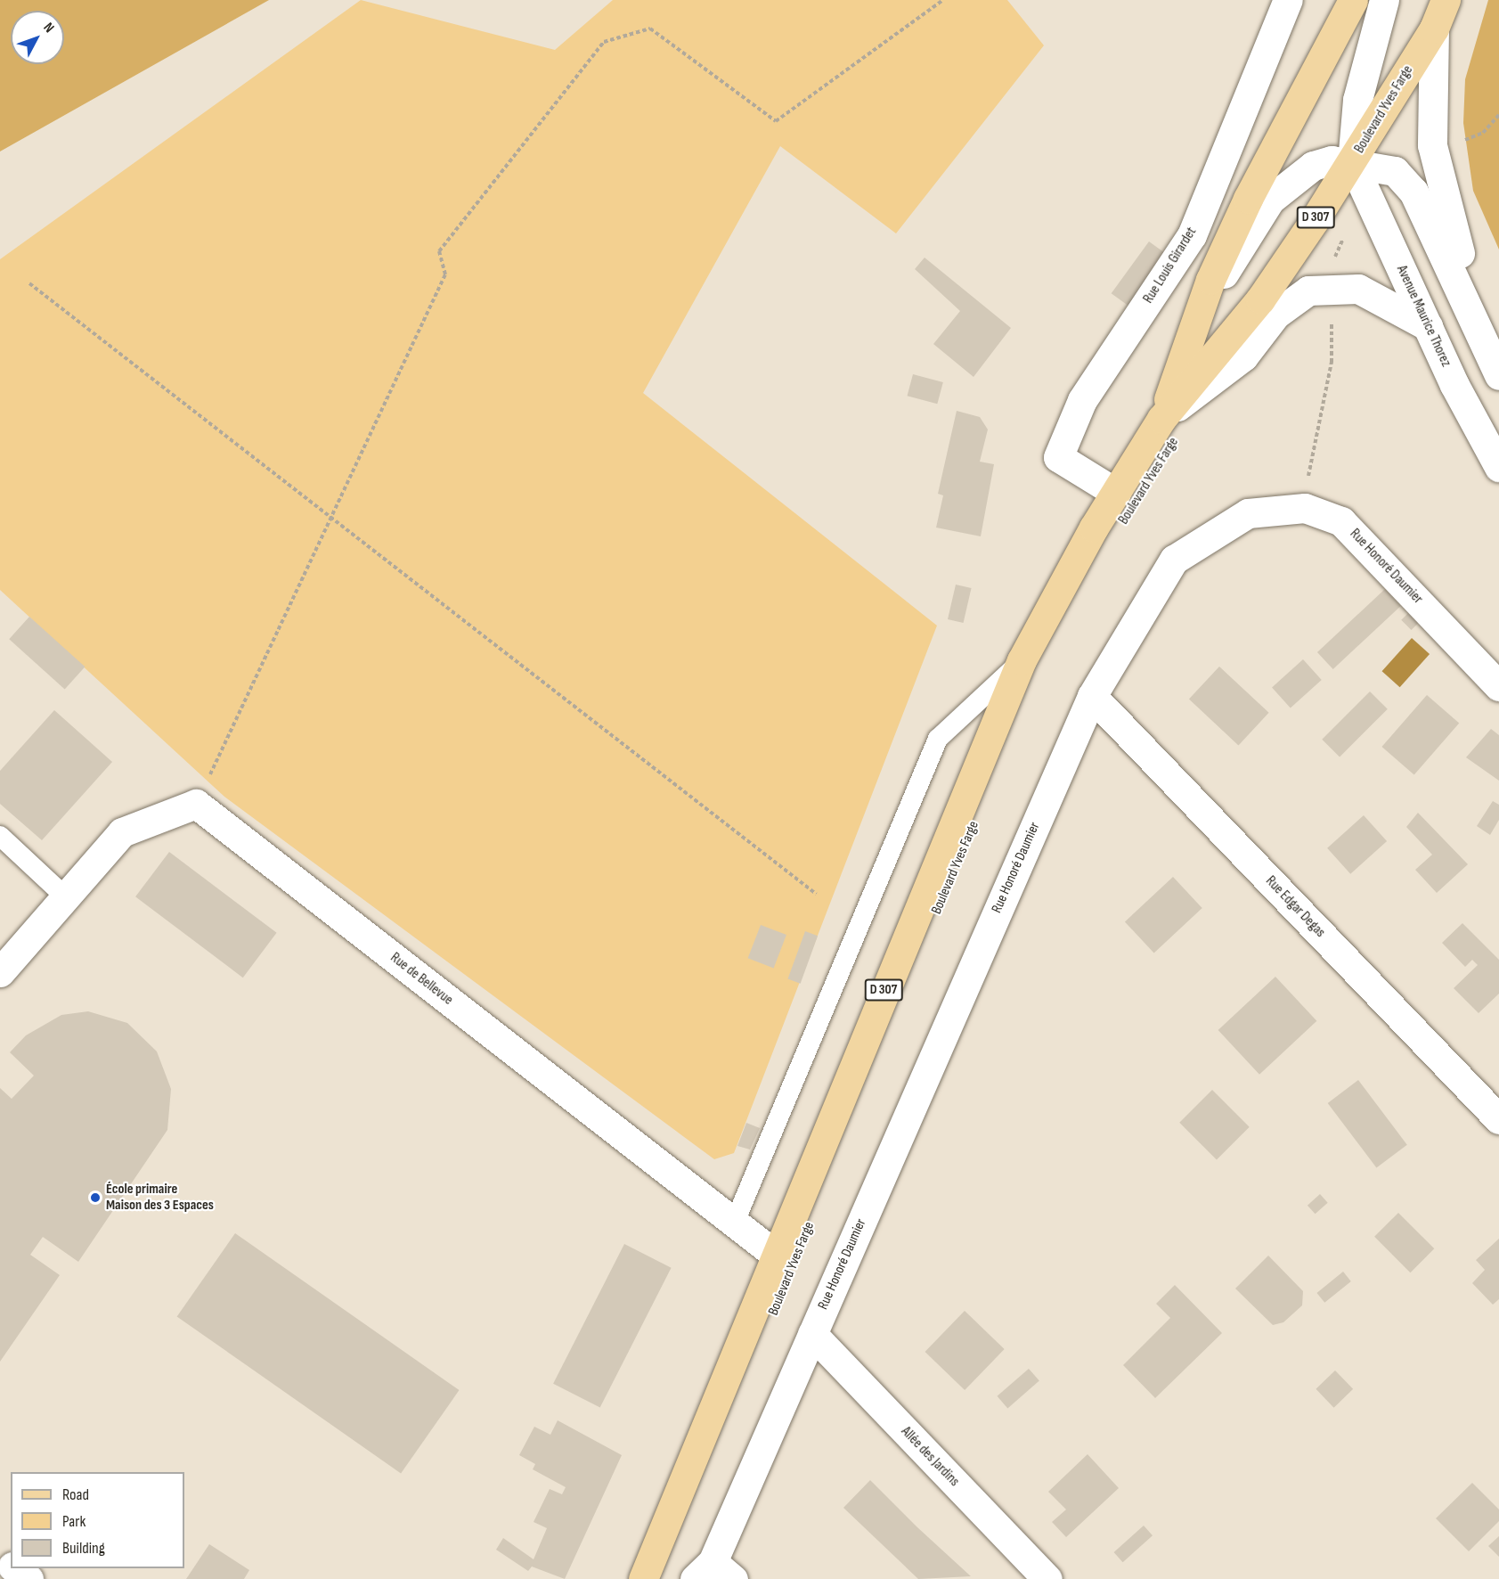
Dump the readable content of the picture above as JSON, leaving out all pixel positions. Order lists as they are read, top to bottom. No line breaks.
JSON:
{"streets":{"main road":["Boulevard Yves Farge","D 307"],"street":["Rue Louis Girardet","Avenue Maurice Thorez","Rue Honoré Daumier","Rue Edgar Degas","Rue de Bellevue","Allée des Jardins"]},"crossings":[["Boulevard Yves Farge","Rue Louis Girardet"],["Boulevard Yves Farge","Avenue Maurice Thorez"],["Boulevard Yves Farge","Rue de Bellevue"],["Rue Honoré Daumier","Rue Edgar Degas"],["Rue Honoré Daumier","Allée des Jardins"]],"places":["École primaire Maison des 3 Espaces"],"legend":["Road","Park","Building"],"north":"top right"}
